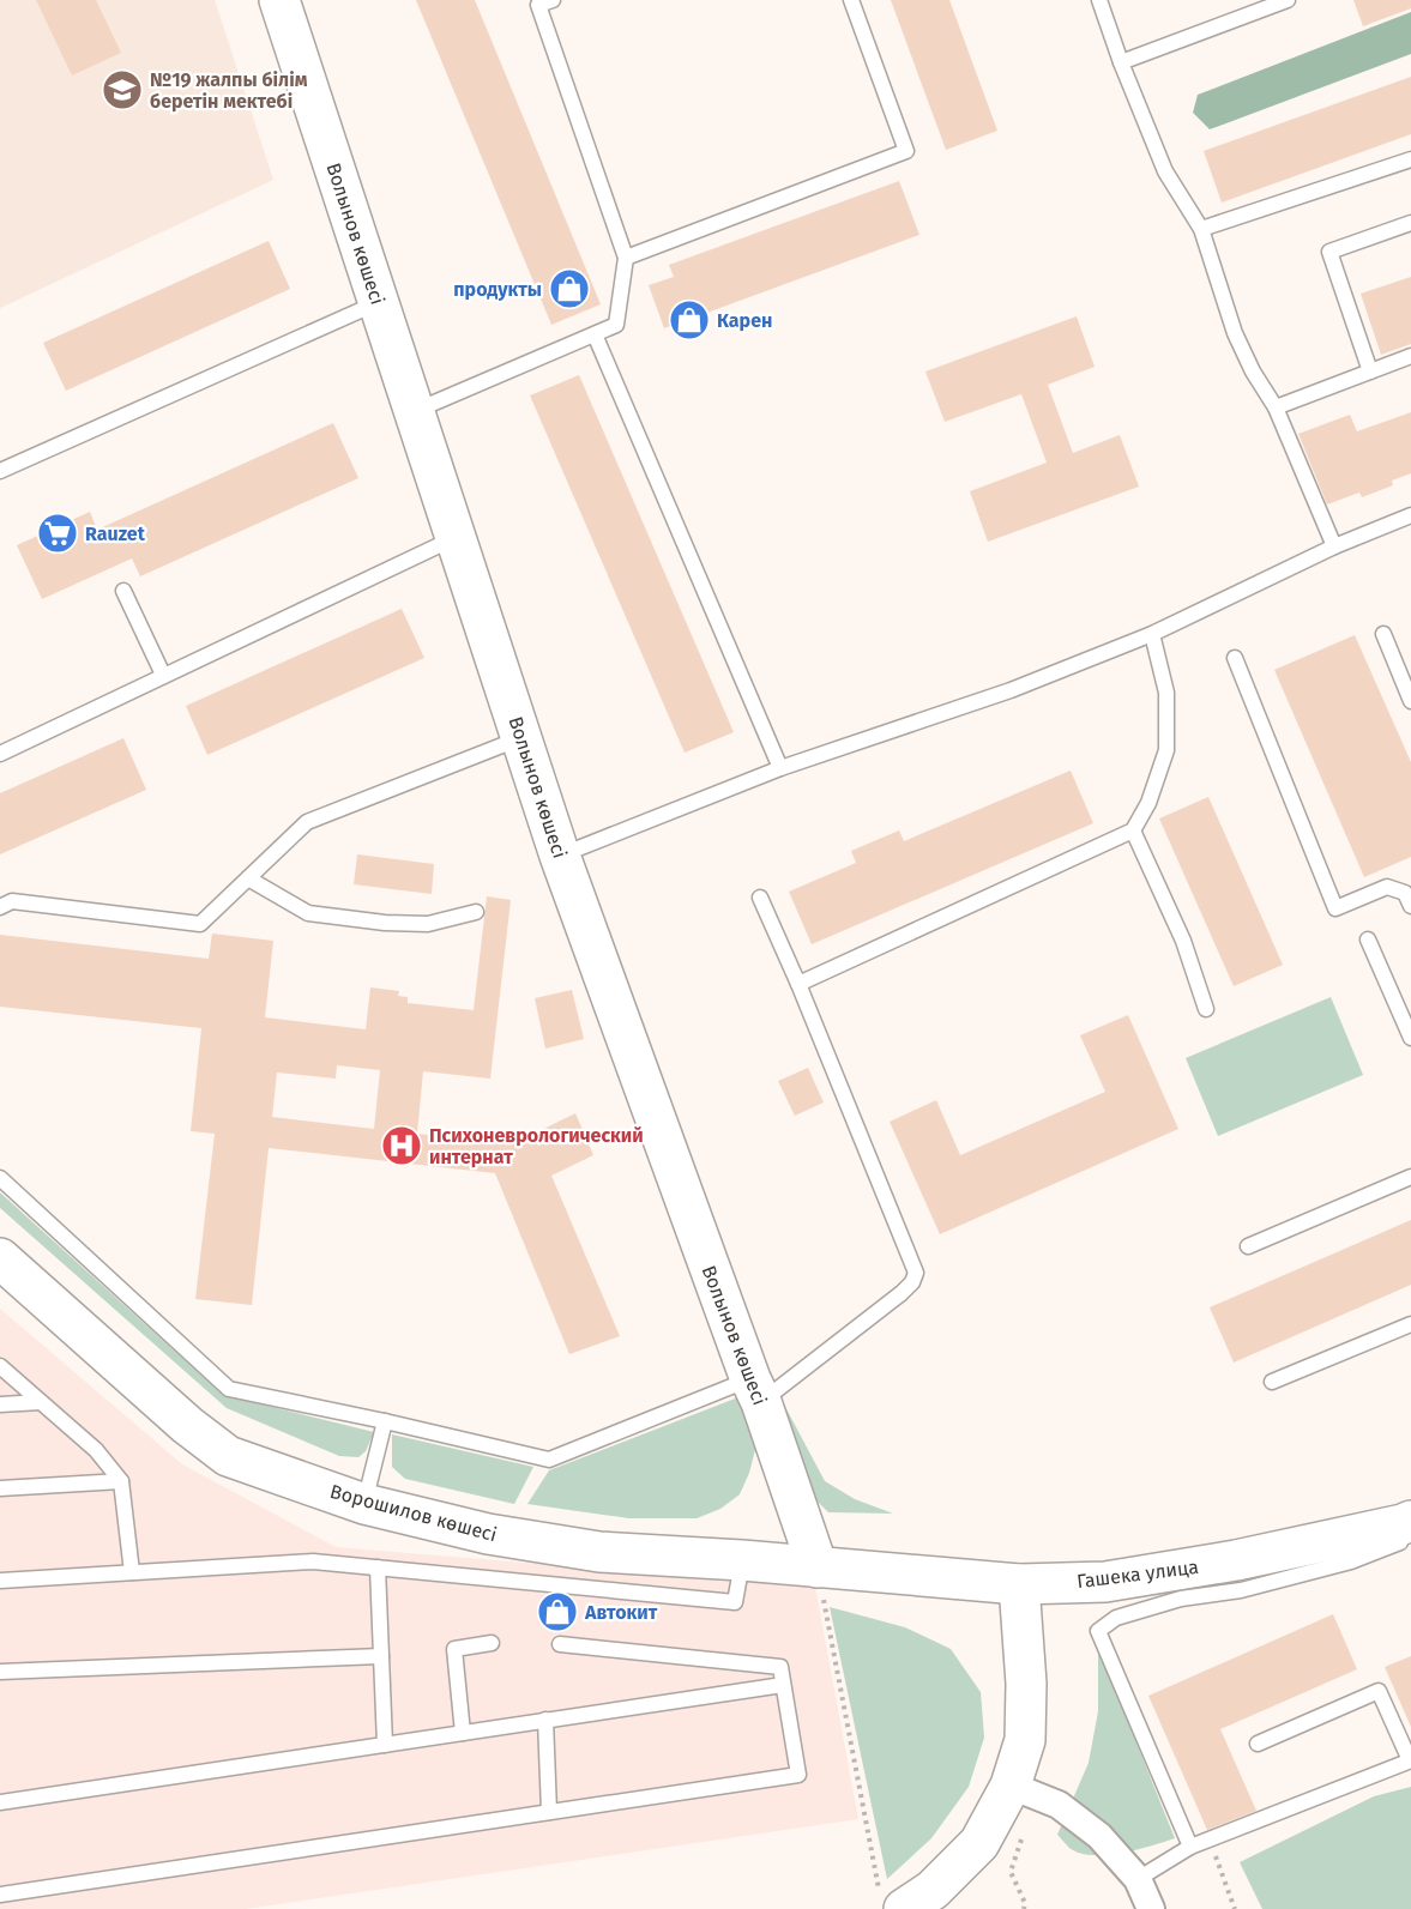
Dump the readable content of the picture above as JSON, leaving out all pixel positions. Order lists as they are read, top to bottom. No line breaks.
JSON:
{"streets":{"street":["Волынов көшесі","Ворошилов көшесі","Гашека улица"]},"crossings":[["Волынов көшесі","Ворошилов көшесі"],["Волынов көшесі","Гашека улица"],["Ворошилов көшесі","Гашека улица"]],"places":{"school or university":["№19 жалпы білім беретін мектебі"],"shop":["продукты","Карен","Автокит"],"supermarket":["Rauzet"],"hospital":["Психоневрологический интернат"]}}
